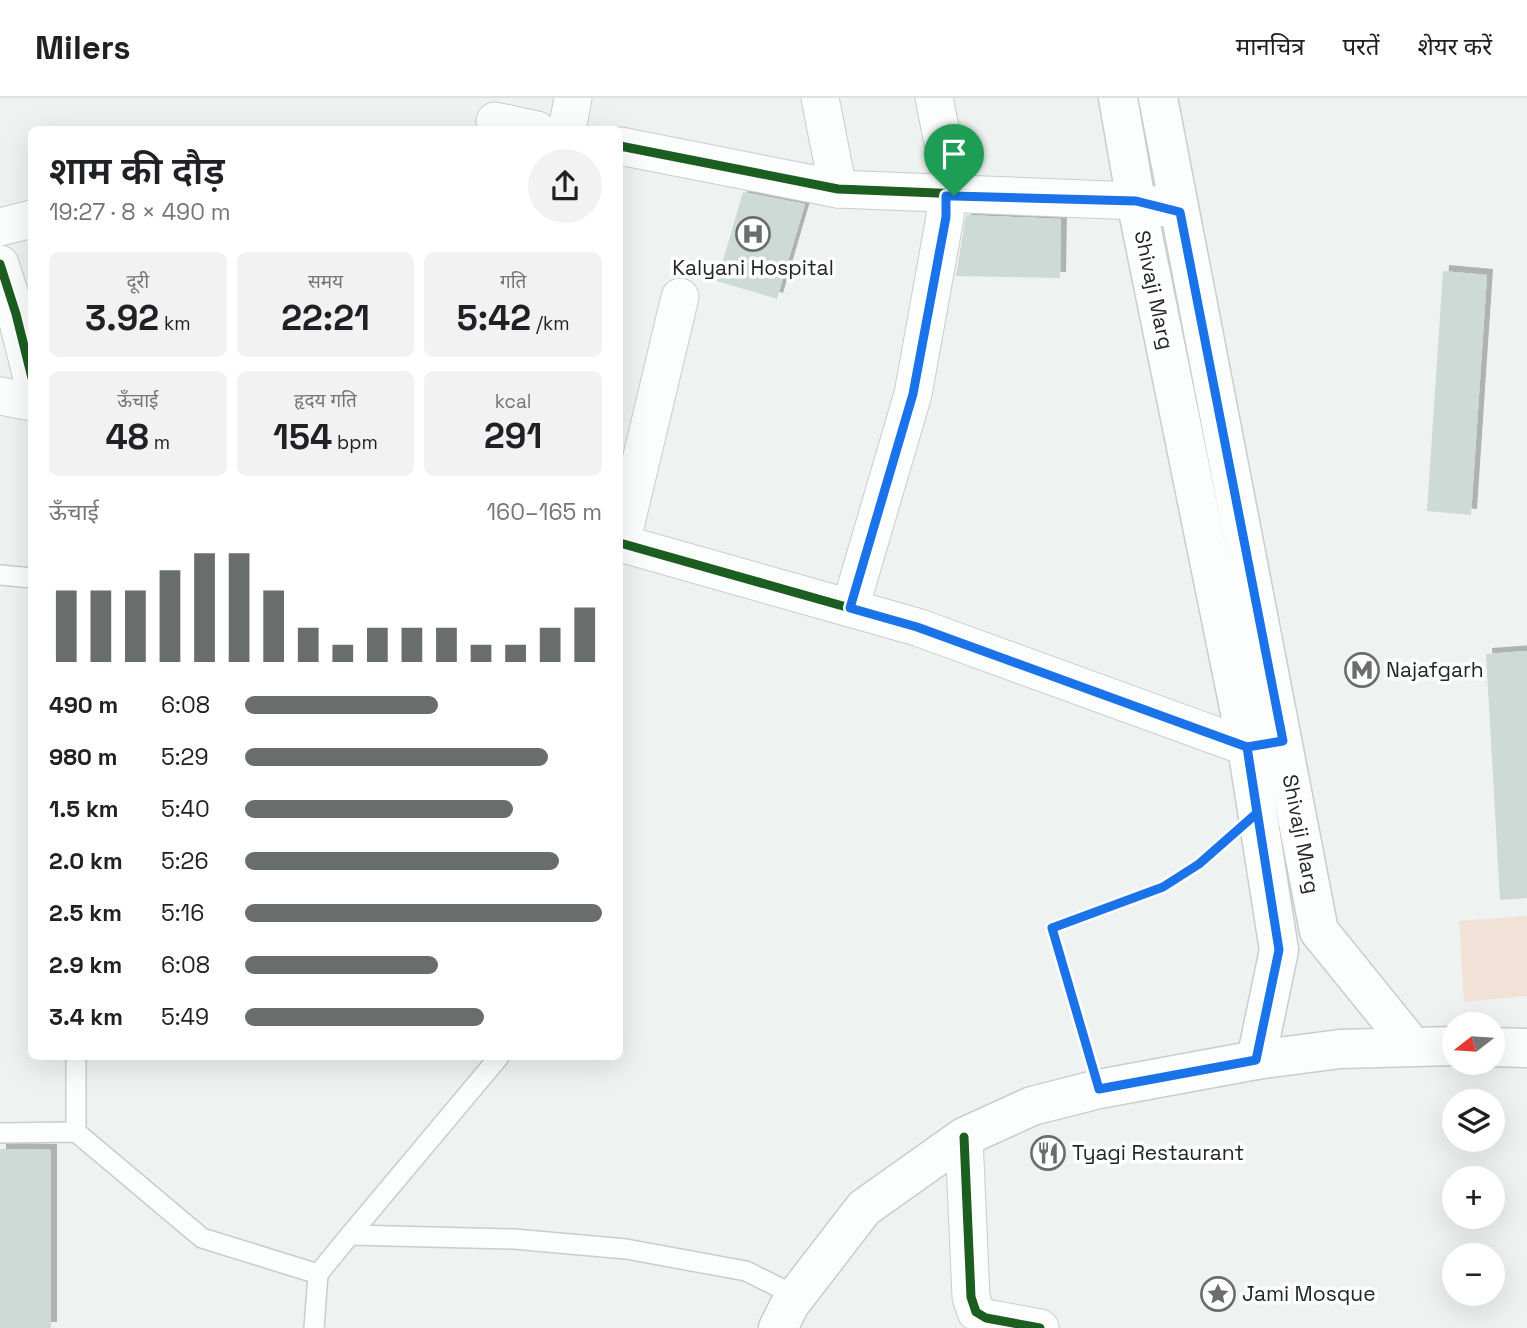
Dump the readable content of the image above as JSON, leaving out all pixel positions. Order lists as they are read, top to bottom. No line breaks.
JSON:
{"streets":{"main road":["Shivaji Marg"]},"places":{"hospital":["Kalyani Hospital"],"metro station":["Najafgarh"],"restaurant":["Tyagi Restaurant"],"place":["Jami Mosque"]},"north":"left","page":{"header":"Milers","nav":["मानचित्र","परतें","शेयर करें"],"heading":["शाम की दौड़","19:27 · 8 × 490 m"],"stats":[["दूरी","3.92 km"],["समय","22:21"],["गति","5:42 /km"],["ऊँचाई","48 m"],["हृदय गति","154 bpm"],["kcal","291"]],"chart":["ऊँचाई","160–165 m"],"list":[{"name":"490 m","note":"6:08"},{"name":"980 m","note":"5:29"},{"name":"1.5 km","note":"5:40"},{"name":"2.0 km","note":"5:26"},{"name":"2.5 km","note":"5:16"},{"name":"2.9 km","note":"6:08"},{"name":"3.4 km","note":"5:49"}],"map_buttons":["+","−"]}}
